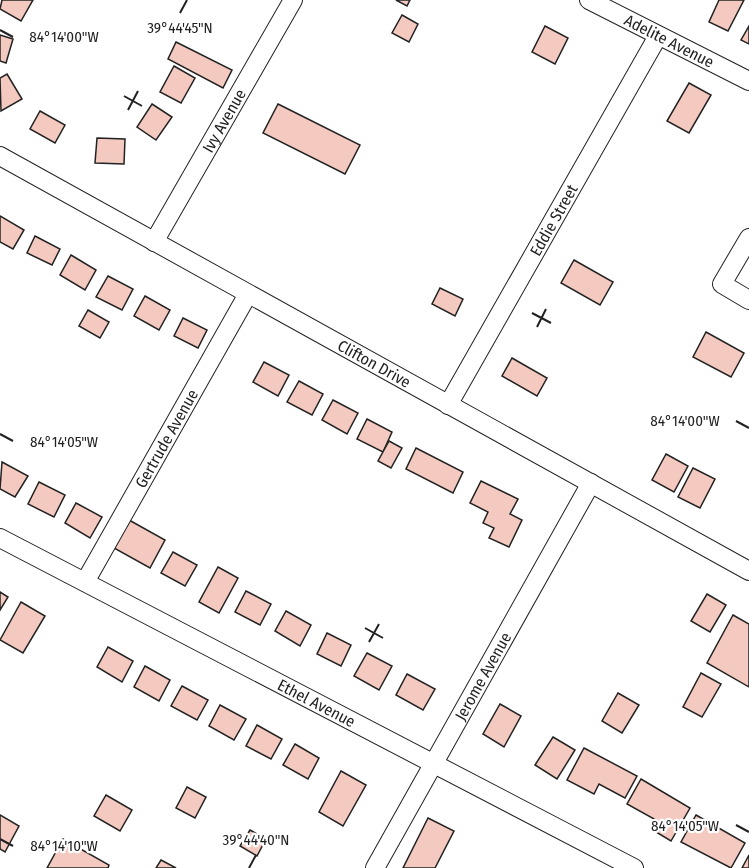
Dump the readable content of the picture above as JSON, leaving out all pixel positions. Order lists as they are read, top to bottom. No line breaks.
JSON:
{"streets":{"street":["Adelite Avenue","Ivy Avenue","Eddie Street","Clifton Drive","Gertrude Avenue","Jerome Avenue","Ethel Avenue"]},"crossings":[["Adelite Avenue","Eddie Street"],["Ivy Avenue","Clifton Drive"],["Eddie Street","Clifton Drive"],["Clifton Drive","Gertrude Avenue"],["Clifton Drive","Jerome Avenue"],["Gertrude Avenue","Ethel Avenue"],["Jerome Avenue","Ethel Avenue"]],"coordinates":["39°44'45\"N","84°14'00\"W","84°14'05\"W","39°44'40\"N","84°14'10\"W"]}
